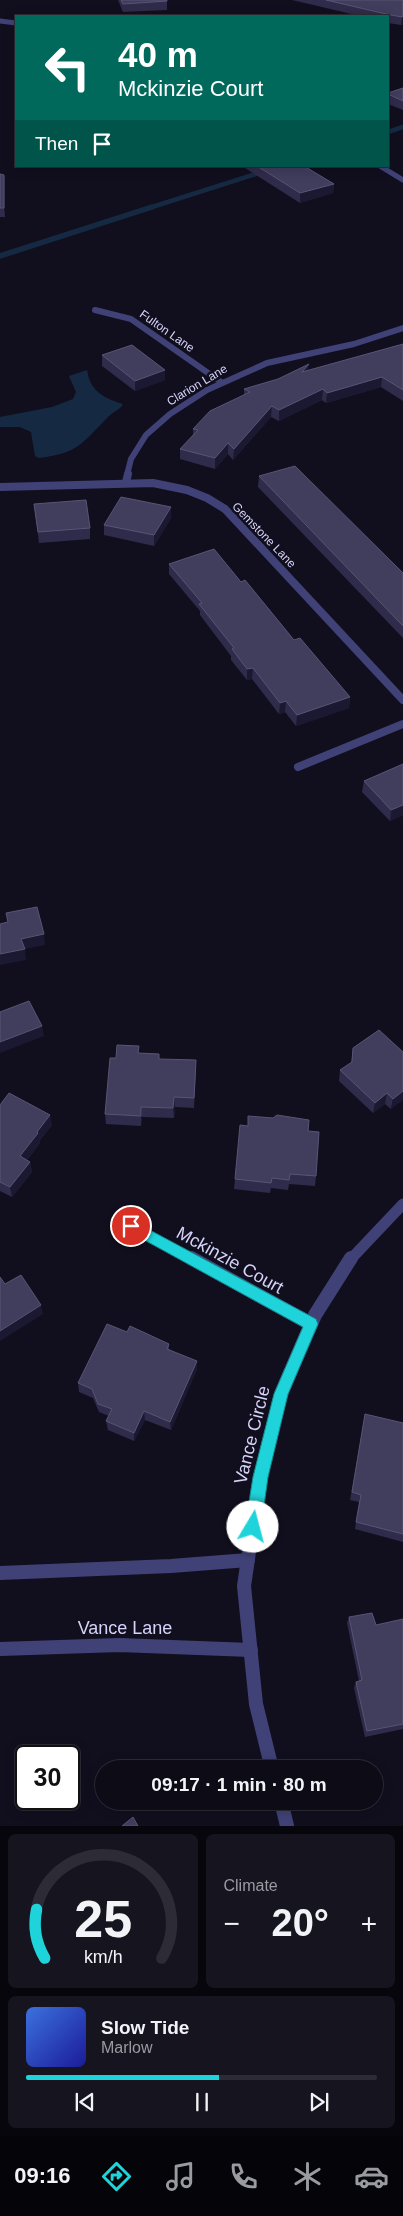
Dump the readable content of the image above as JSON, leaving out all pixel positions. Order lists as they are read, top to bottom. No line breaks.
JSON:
{"streets":{"street":["Fulton Lane","Clarion Lane","Gemstone Lane","Mckinzie Court","Vance Circle","Vance Lane"]},"crossings":[["Fulton Lane","Clarion Lane"],["Clarion Lane","Gemstone Lane"],["Mckinzie Court","Vance Circle"],["Vance Circle","Vance Lane"]],"page":{"turn":["40 m","Mckinzie Court"],"then":"Then","limit":"30","trip":"09:17 · 1 min · 80 m","tile":"Climate","heat":["−","20°","+"],"song":["Slow Tide","Marlow"],"tabs":"09:16","gauge":["25","km/h"]}}
